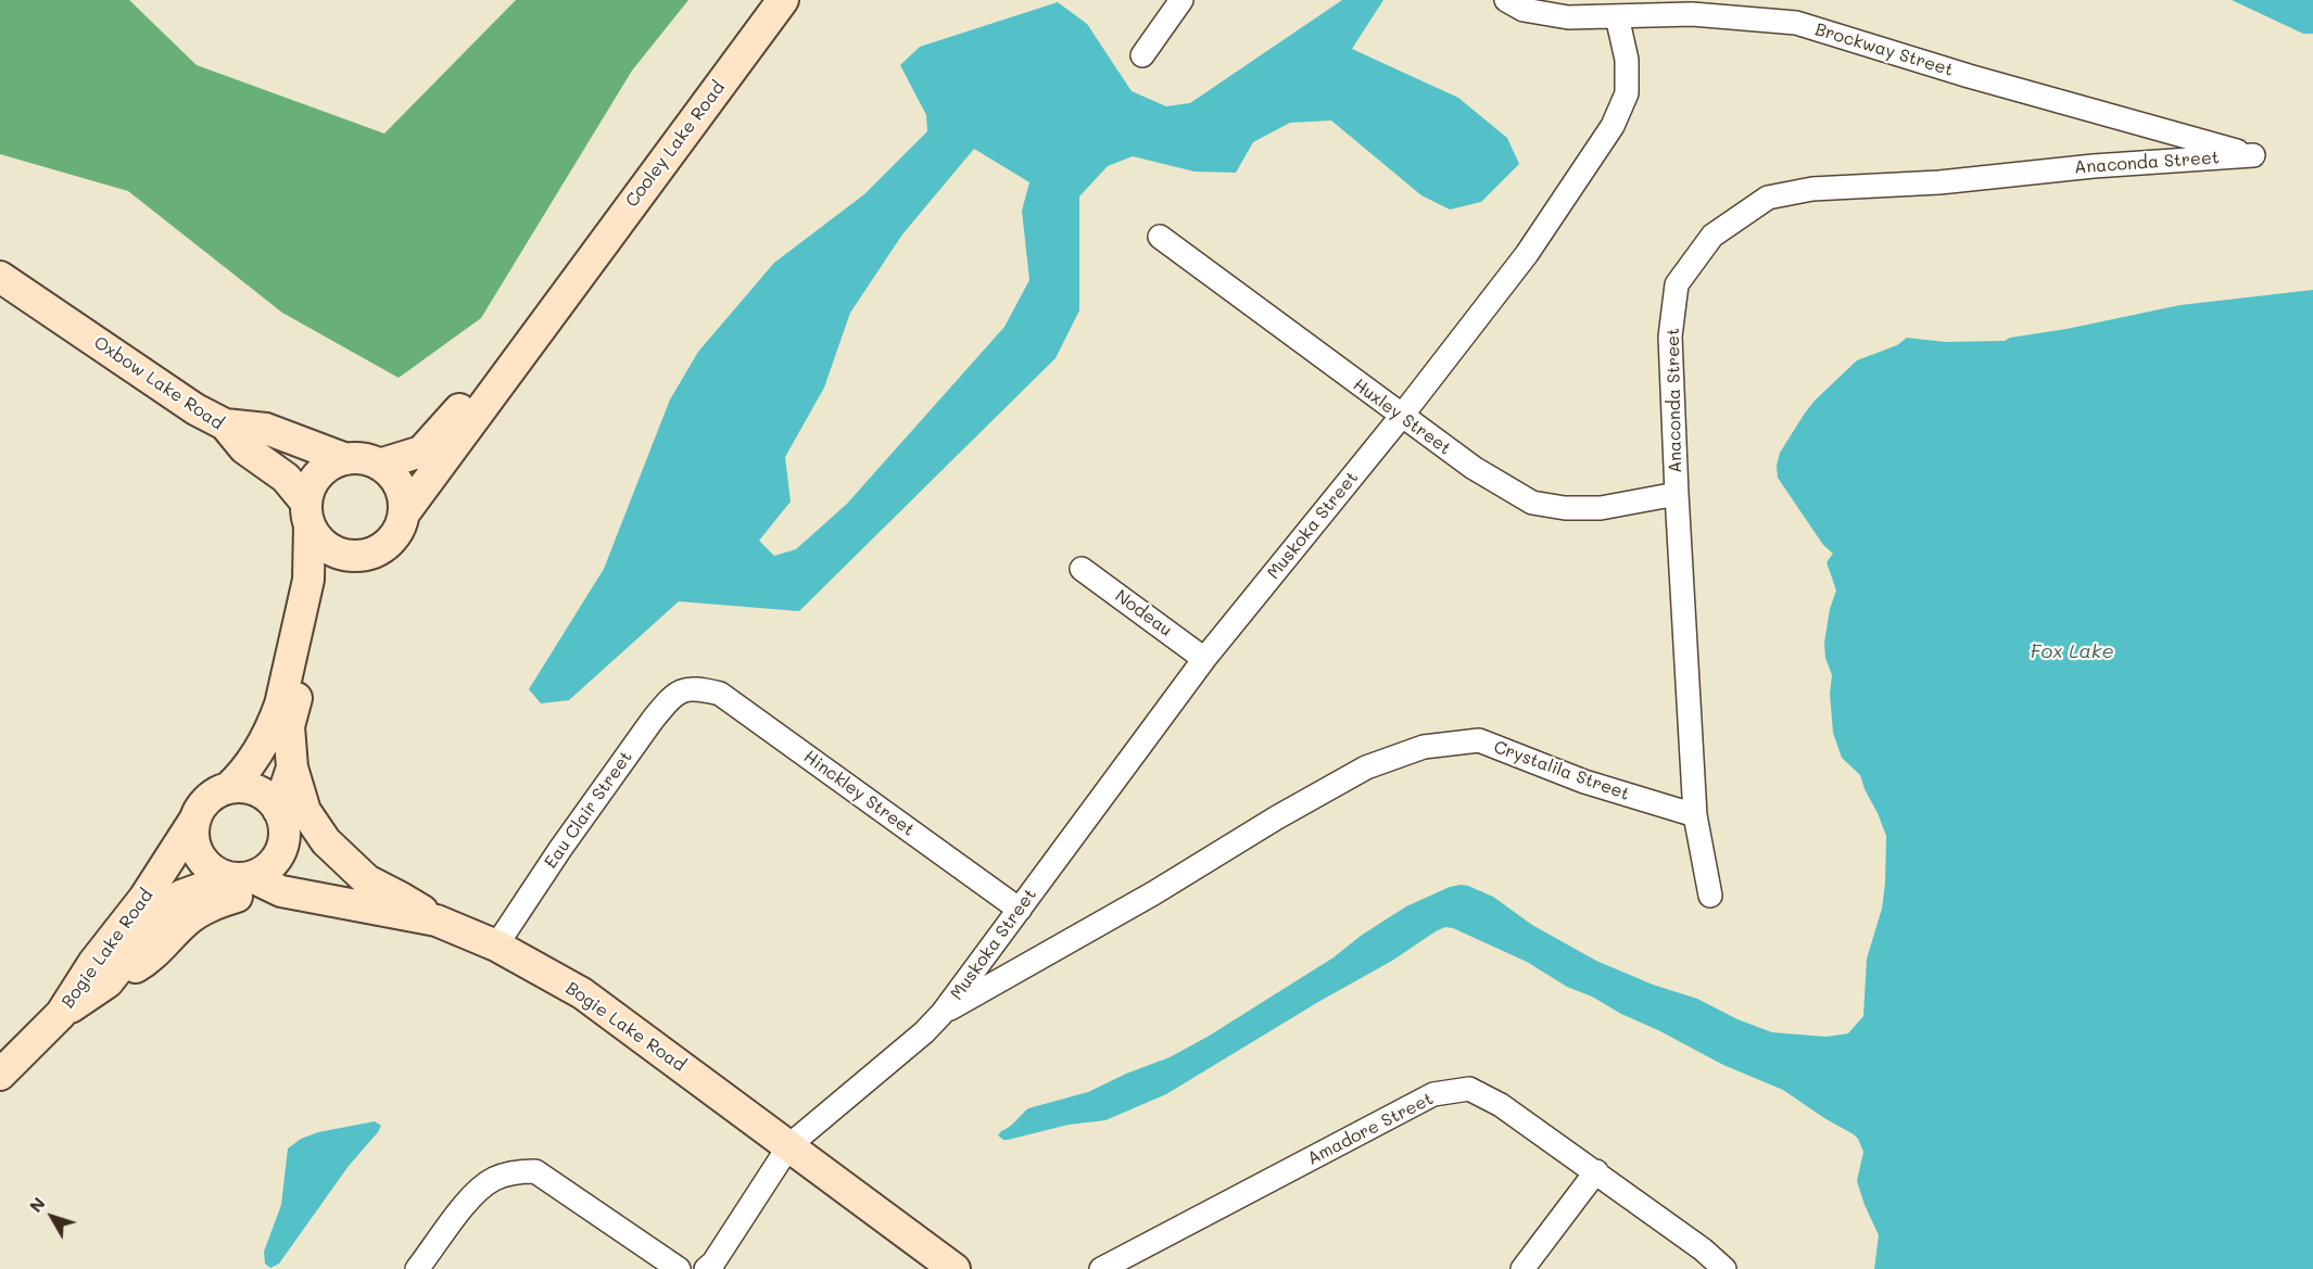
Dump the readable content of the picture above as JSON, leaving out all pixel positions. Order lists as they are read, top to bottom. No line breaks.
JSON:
{"streets":{"street":["Brockway Street","Cooley Lake Road","Anaconda Street","Oxbow Lake Road","Huxley Street","Muskoka Street","Nodeau","Crystalila Street","Hinckley Street","Eau Clair Street","Bogie Lake Road","Amadore Street"]},"crossings":[["Brockway Street","Anaconda Street"],["Brockway Street","Muskoka Street"],["Cooley Lake Road","Oxbow Lake Road"],["Anaconda Street","Huxley Street"],["Anaconda Street","Crystalila Street"],["Huxley Street","Muskoka Street"],["Muskoka Street","Nodeau"],["Muskoka Street","Crystalila Street"],["Muskoka Street","Hinckley Street"],["Muskoka Street","Bogie Lake Road"],["Hinckley Street","Eau Clair Street"],["Eau Clair Street","Bogie Lake Road"]],"water":["Fox Lake"],"north":"top left"}
